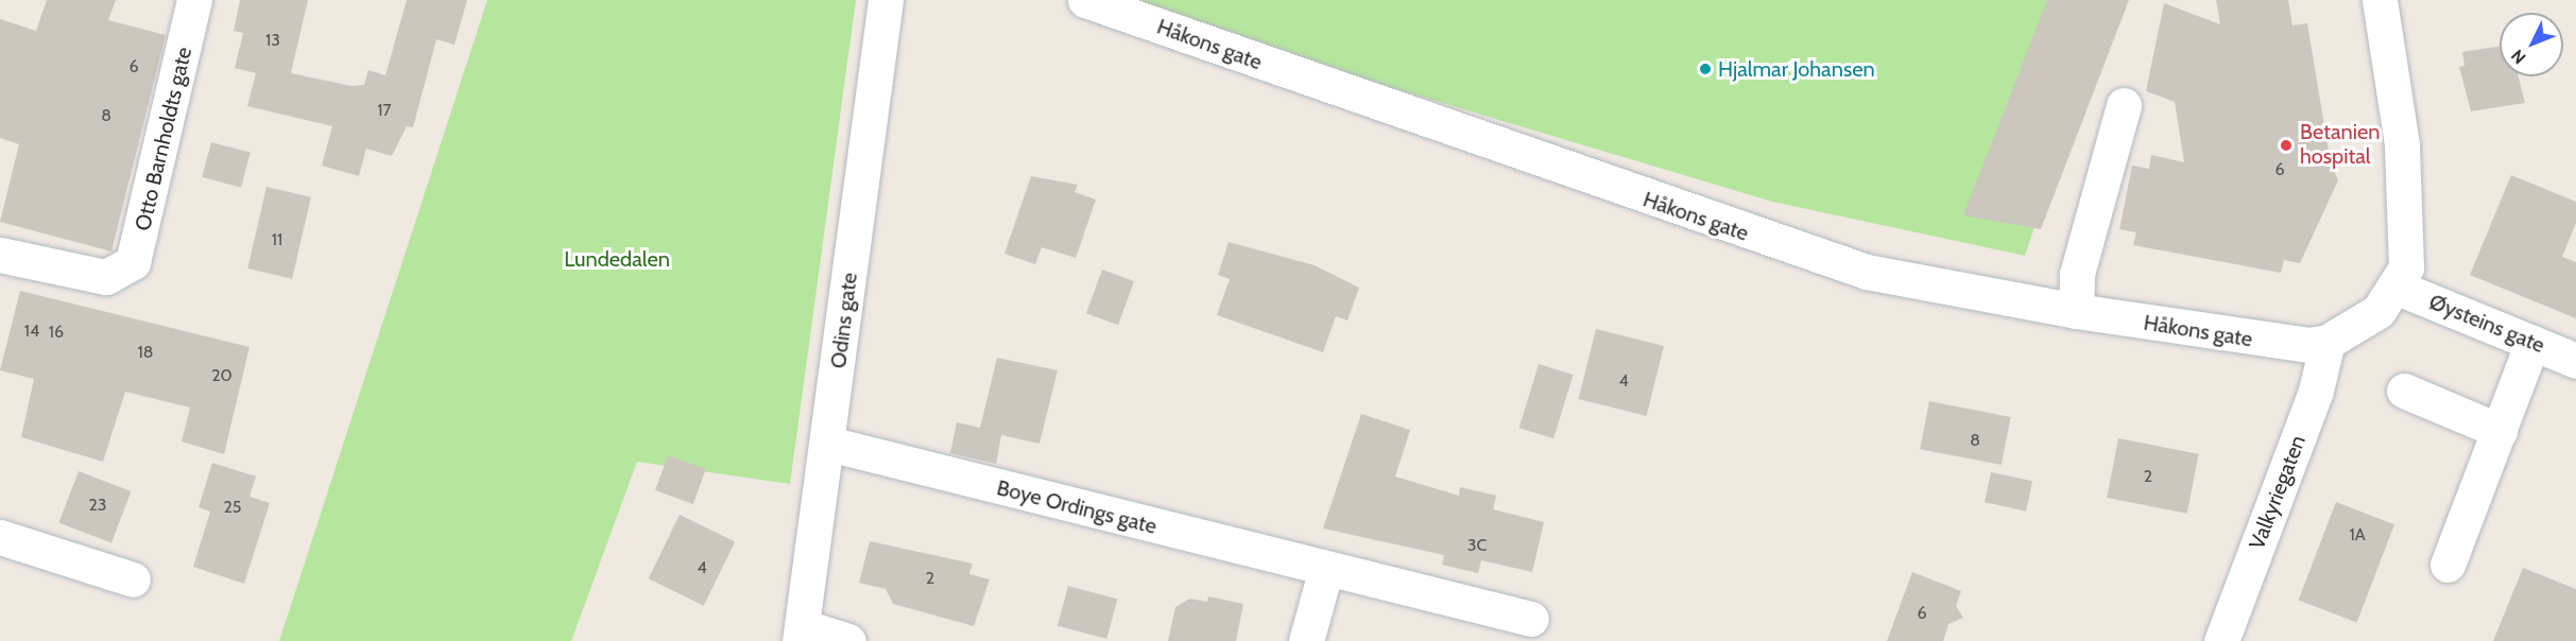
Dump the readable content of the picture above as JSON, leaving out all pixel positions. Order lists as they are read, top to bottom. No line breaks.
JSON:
{"streets":{"street":["Håkons gate","Otto Barnholdts gate","Odins gate","Øysteins gate","Valkyriegaten","Boye Ordings gate"]},"crossings":[["Håkons gate","Valkyriegaten"],["Odins gate","Boye Ordings gate"]],"parks":["Lundedalen"],"places":["Hjalmar Johansen","Betanien hospital"],"house_numbers":["13","6","17","8","6","11","14","16","18","20","4","8","2","23","25","1A","3C","4","2","6"],"north":"bottom left"}
